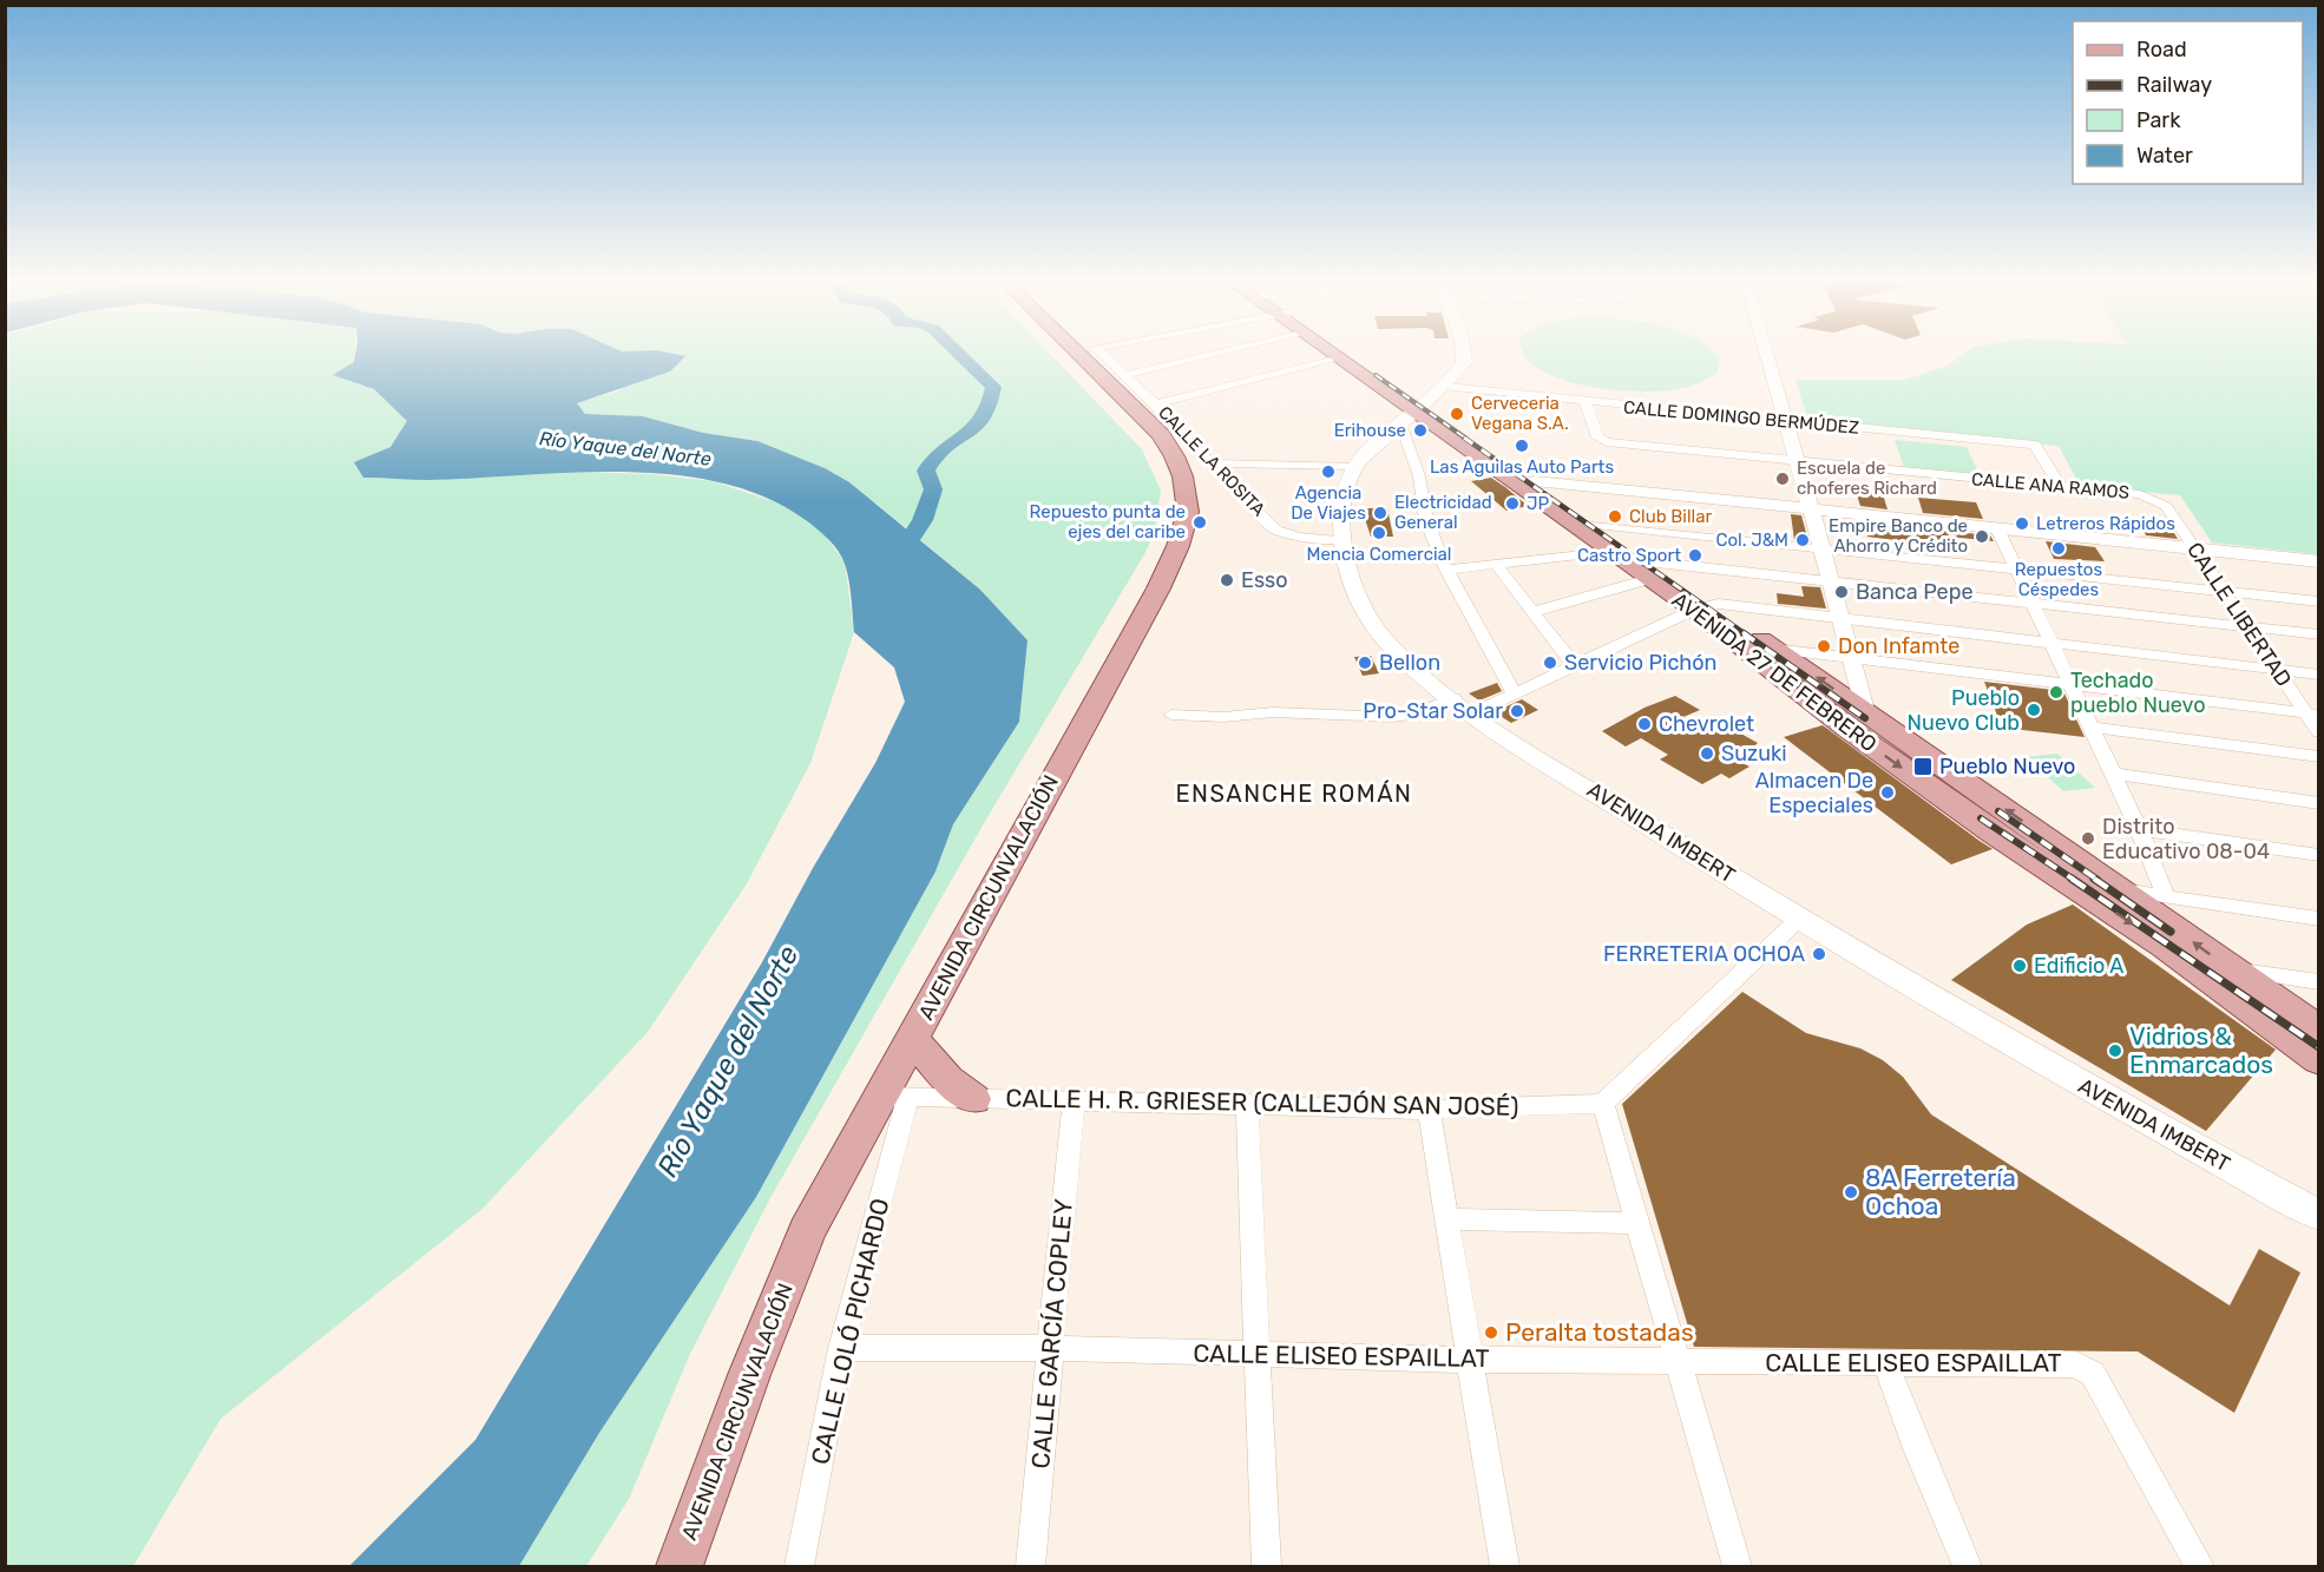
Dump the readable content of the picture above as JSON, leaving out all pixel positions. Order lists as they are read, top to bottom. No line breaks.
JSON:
{"streets":{"main road":["AVENIDA 27 DE FEBRERO","AVENIDA IMBERT","AVENIDA CIRCUNVALACIÓN"],"street":["CALLE DOMINGO BERMÚDEZ","CALLE LA ROSITA","CALLE ANA RAMOS","CALLE LIBERTAD","CALLE H. R. GRIESER (CALLEJÓN SAN JOSÉ)","CALLE LOLÓ PICHARDO","CALLE GARCÍA COPLEY","CALLE ELISEO ESPAILLAT"]},"crossings":[["CALLE DOMINGO BERMÚDEZ","CALLE ANA RAMOS"],["CALLE LA ROSITA","AVENIDA IMBERT"],["CALLE ANA RAMOS","CALLE LIBERTAD"],["AVENIDA CIRCUNVALACIÓN","CALLE H. R. GRIESER (CALLEJÓN SAN JOSÉ)"],["AVENIDA CIRCUNVALACIÓN","CALLE LOLÓ PICHARDO"],["CALLE H. R. GRIESER (CALLEJÓN SAN JOSÉ)","CALLE LOLÓ PICHARDO"],["CALLE H. R. GRIESER (CALLEJÓN SAN JOSÉ)","CALLE GARCÍA COPLEY"],["CALLE LOLÓ PICHARDO","CALLE ELISEO ESPAILLAT"],["CALLE GARCÍA COPLEY","CALLE ELISEO ESPAILLAT"]],"districts":["ENSANCHE ROMÁN"],"water":["Río Yaque del Norte"],"places":{"other":["Cerveceria Vegana S.A.","Erihouse","Las Aguilas Auto Parts","Agencia De Viajes","Escuela de choferes Richard","JP","Electricidad General","Club Billar","Repuesto punta de ejes del caribe","Letreros Rápidos","Mencia Comercial","Empire Banco de Ahorro y Crédito","Col. J&M","Repuestos Céspedes","Castro Sport","Esso","Banca Pepe","Don Infamte","Bellon","Servicio Pichón","Techado pueblo Nuevo","Pueblo Nuevo Club","Pro-Star Solar","Chevrolet","Suzuki","Almacen De Especiales","Distrito Educativo 08-04","FERRETERIA OCHOA","Edificio A","Vidrios & Enmarcados","8A Ferretería Ochoa","Peralta tostadas"],"transit":["Pueblo Nuevo"]},"legend":["Road","Railway","Park","Water"]}
